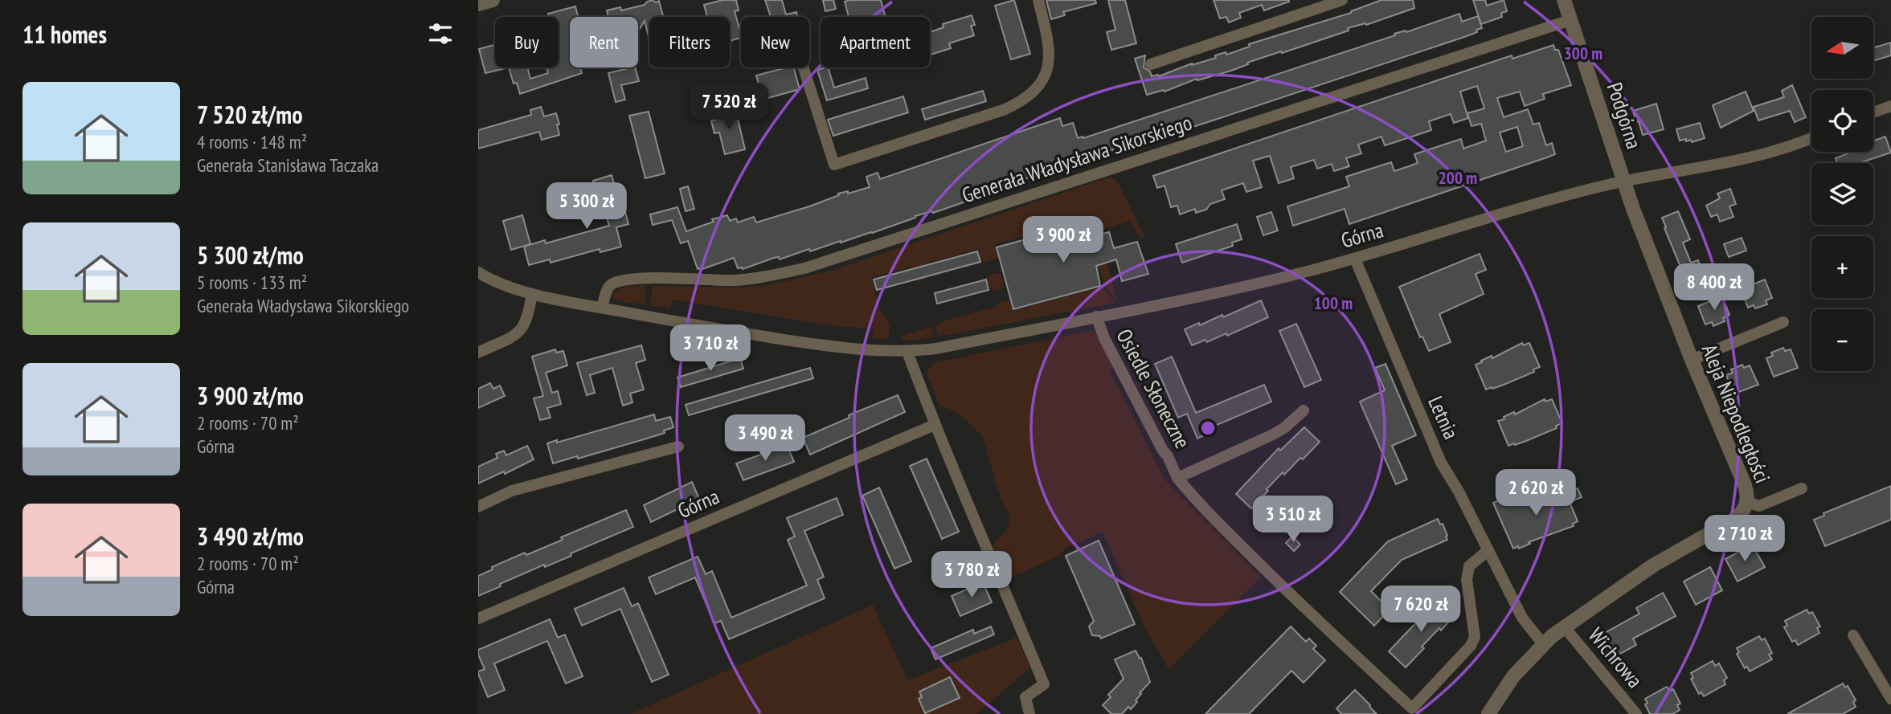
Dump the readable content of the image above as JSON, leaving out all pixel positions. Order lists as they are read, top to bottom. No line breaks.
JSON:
{"streets":{"street":["Podgórna","Generała Władysława Sikorskiego","Górna","Osiedle Słoneczne","Aleja Niepodległości","Letnia","Wichrowa"]},"crossings":[["Podgórna","Generała Władysława Sikorskiego"],["Podgórna","Górna"],["Podgórna","Aleja Niepodległości"],["Górna","Osiedle Słoneczne"],["Górna","Aleja Niepodległości"],["Górna","Letnia"],["Osiedle Słoneczne","Letnia"],["Aleja Niepodległości","Letnia"],["Aleja Niepodległości","Wichrowa"]],"north":"left","page":{"heading":"11 homes","map_buttons":["+","−"],"chip":["Buy","Rent","Filters","New","Apartment"],"list":[{"name":"7 520 zł/mo","note":"4 rooms · 148 m² · Generała Stanisława Taczaka"},{"name":"5 300 zł/mo","note":"5 rooms · 133 m² · Generała Władysława Sikorskiego"},{"name":"3 900 zł/mo","note":"2 rooms · 70 m² · Górna"},{"name":"3 490 zł/mo","note":"2 rooms · 70 m² · Górna"}],"price":["7 520 zł","5 300 zł","3 900 zł","8 400 zł","3 710 zł","3 490 zł","2 620 zł","3 510 zł","2 710 zł","3 780 zł","7 620 zł"]},"rings":["300 m","200 m","100 m"]}
